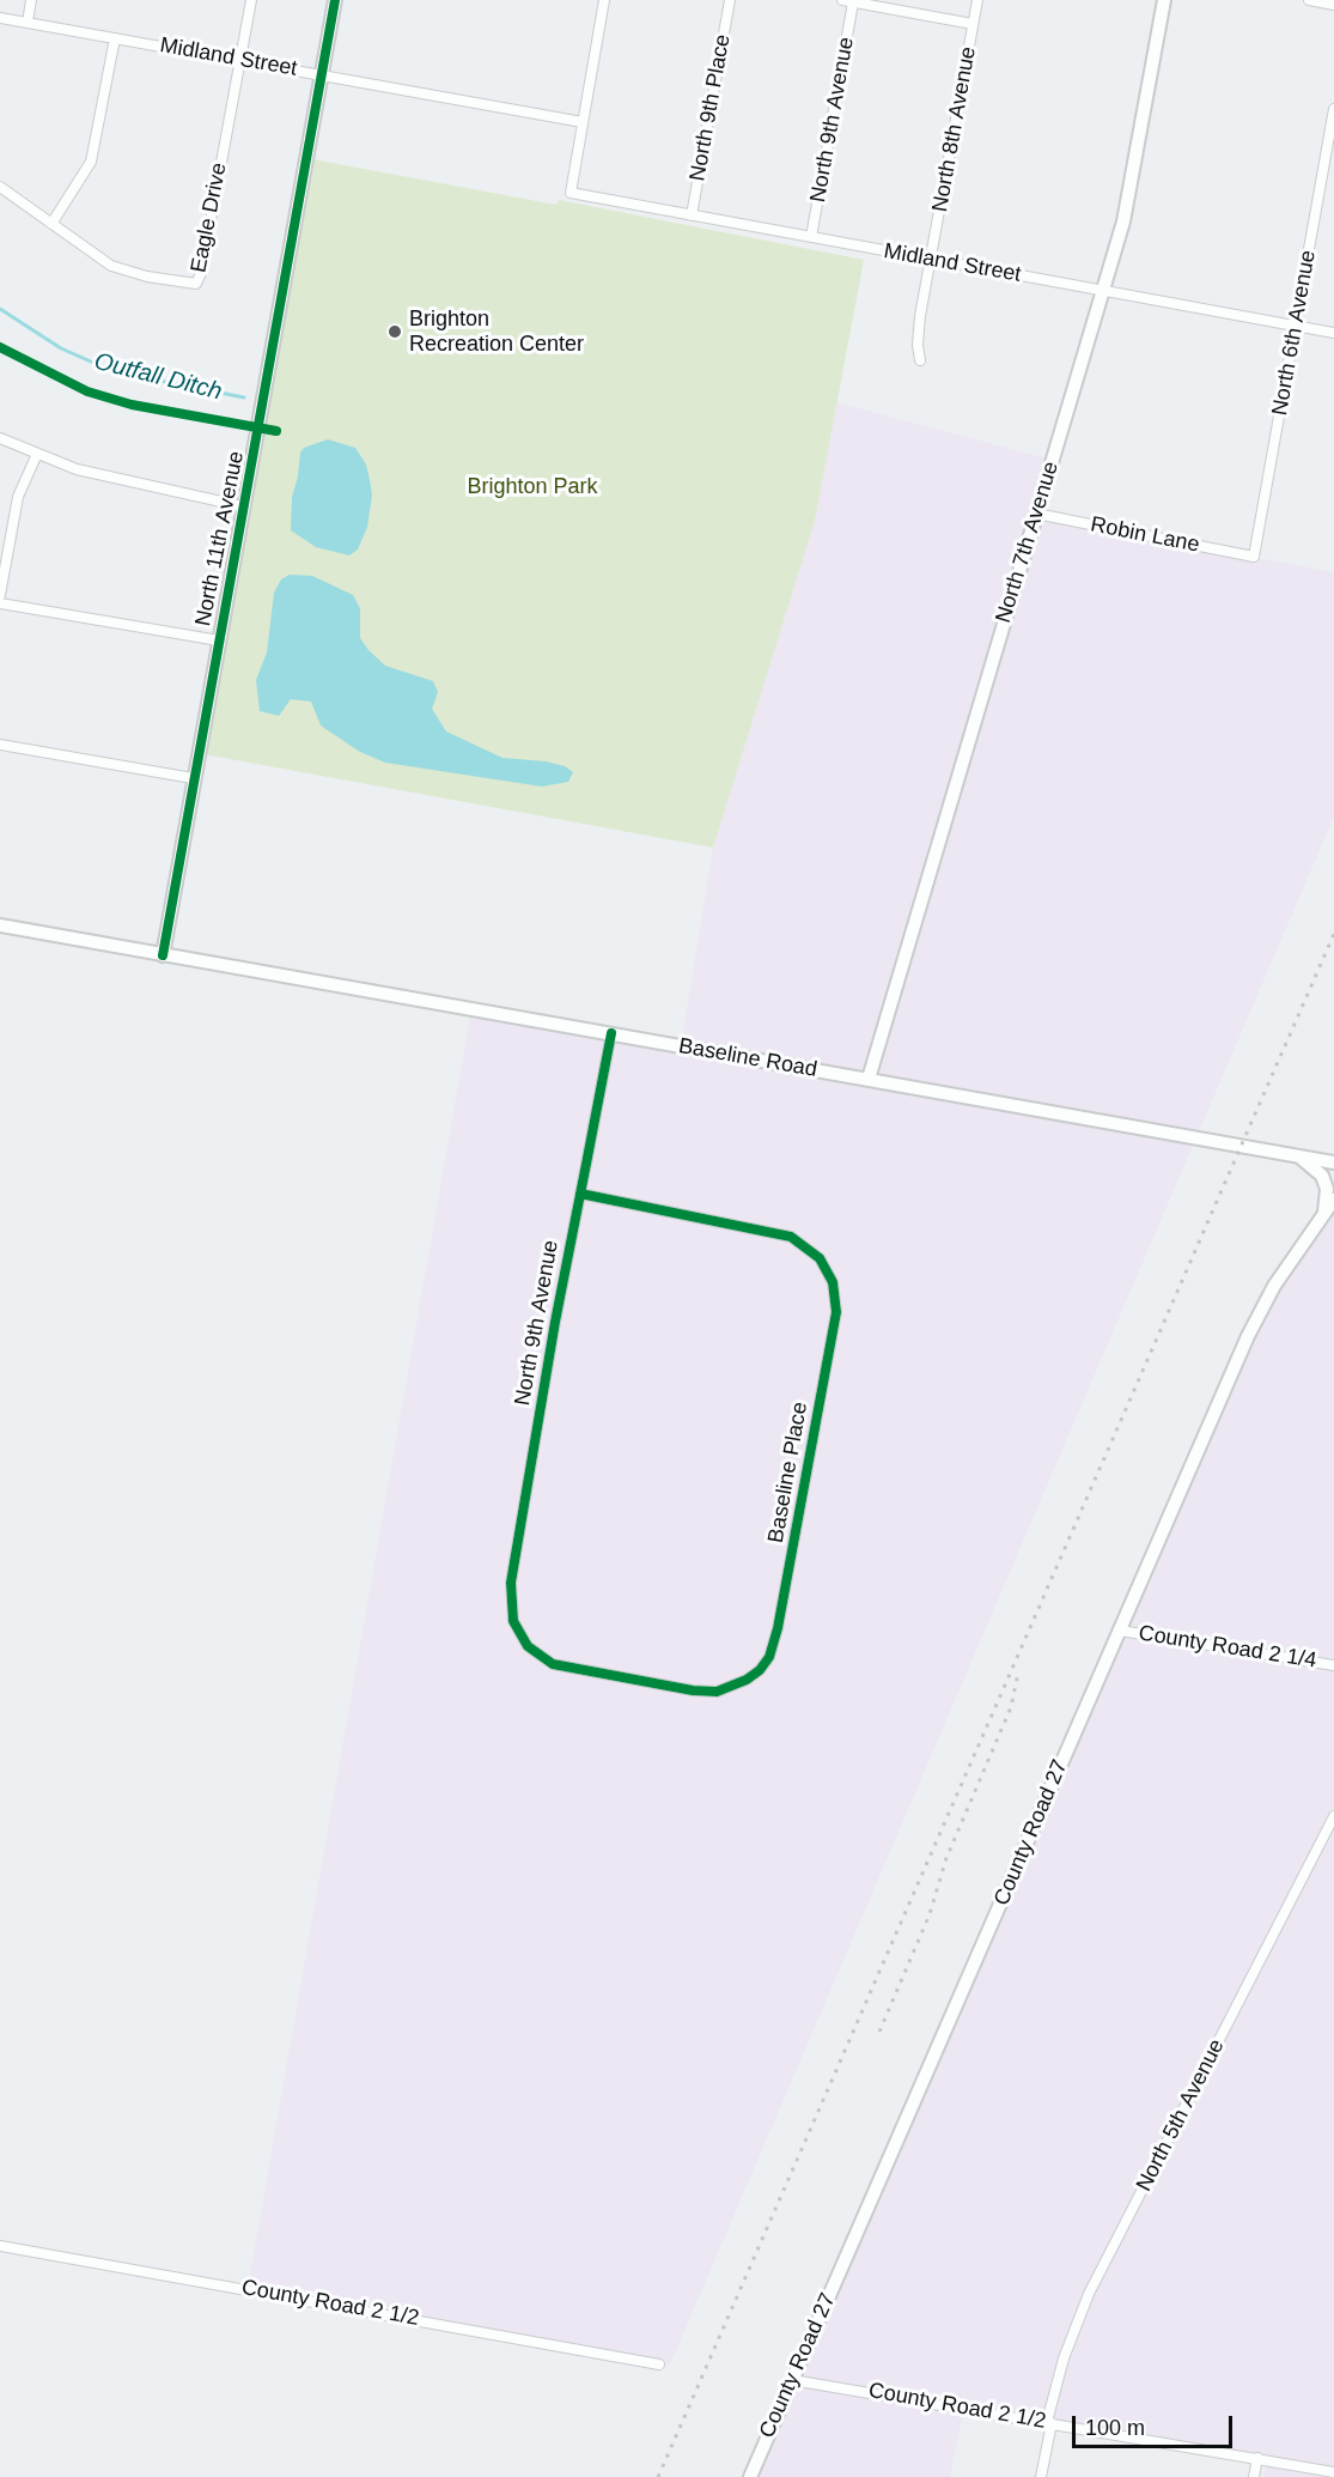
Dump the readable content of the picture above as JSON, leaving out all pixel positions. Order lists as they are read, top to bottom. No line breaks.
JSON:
{"streets":{"street":["Midland Street","North 9th Place","North 9th Avenue","North 8th Avenue","Eagle Drive","North 6th Avenue","Robin Lane","North 11th Avenue","North 7th Avenue","Baseline Road","Baseline Place","County Road 2 1/4","County Road 27","North 5th Avenue","County Road 2 1/2"]},"crossings":[["Midland Street","North 9th Place"],["Midland Street","North 9th Avenue"],["Midland Street","North 8th Avenue"],["Midland Street","Eagle Drive"],["Midland Street","North 6th Avenue"],["Midland Street","North 11th Avenue"],["Midland Street","North 7th Avenue"],["North 9th Avenue","Baseline Road"],["North 9th Avenue","Baseline Place"],["North 6th Avenue","Robin Lane"],["Robin Lane","North 7th Avenue"],["North 11th Avenue","Baseline Road"],["North 7th Avenue","Baseline Road"],["County Road 2 1/4","County Road 27"],["County Road 27","County Road 2 1/2"],["North 5th Avenue","County Road 2 1/2"]],"water":["Outfall Ditch"],"parks":["Brighton Park"],"places":["Brighton Recreation Center"],"scale_bar":"100 m"}
